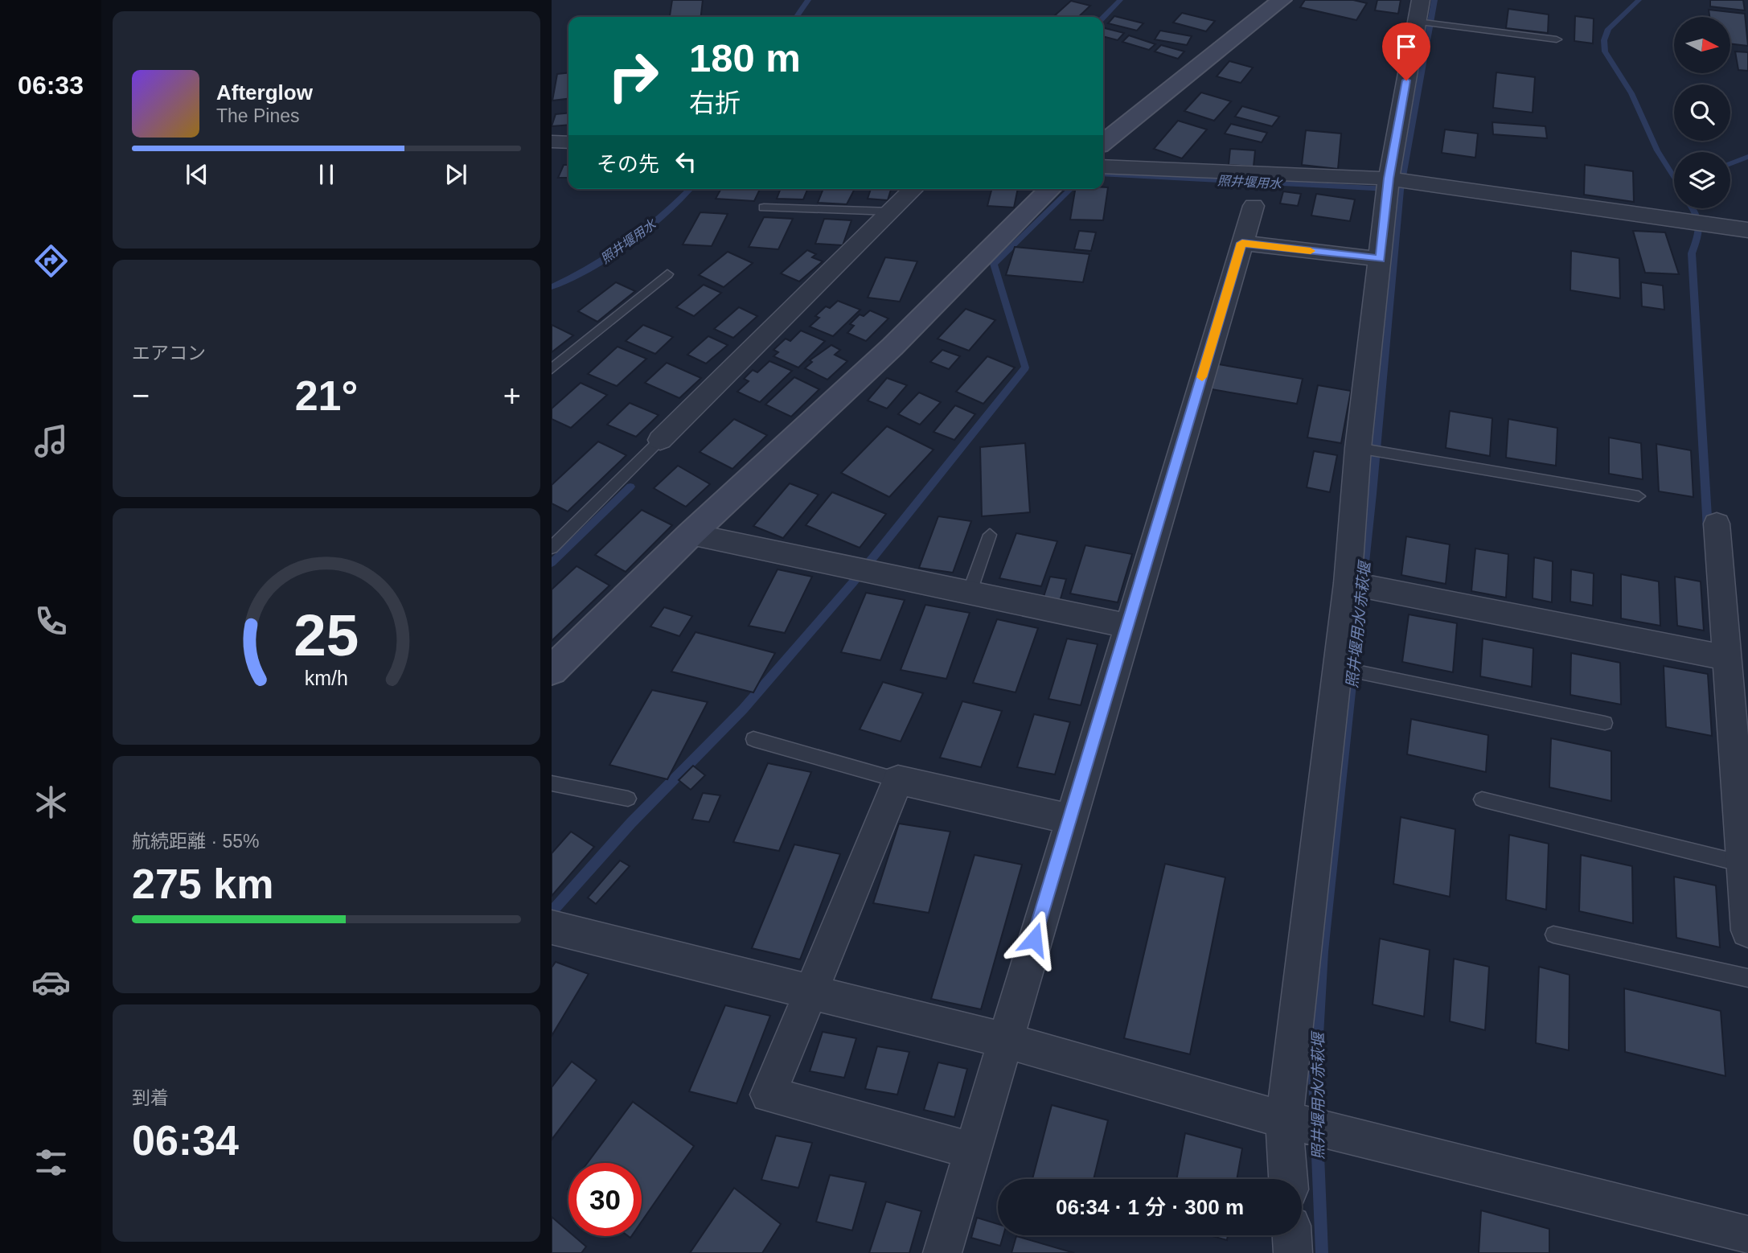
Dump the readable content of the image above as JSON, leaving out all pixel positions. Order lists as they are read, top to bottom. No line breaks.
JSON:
{"water":["照井堰用水","照井堰用水/赤萩堰"],"north":"right","page":{"tabs":"06:33","turn":["180 m","右折"],"song":["Afterglow","The Pines"],"then":"その先","tile":["エアコン",["航続距離 · 55%","275 km"],["到着","06:34"]],"heat":["−","21°","+"],"limit":"30","trip":"06:34 · 1 分 · 300 m","gauge":["25","km/h"]}}
